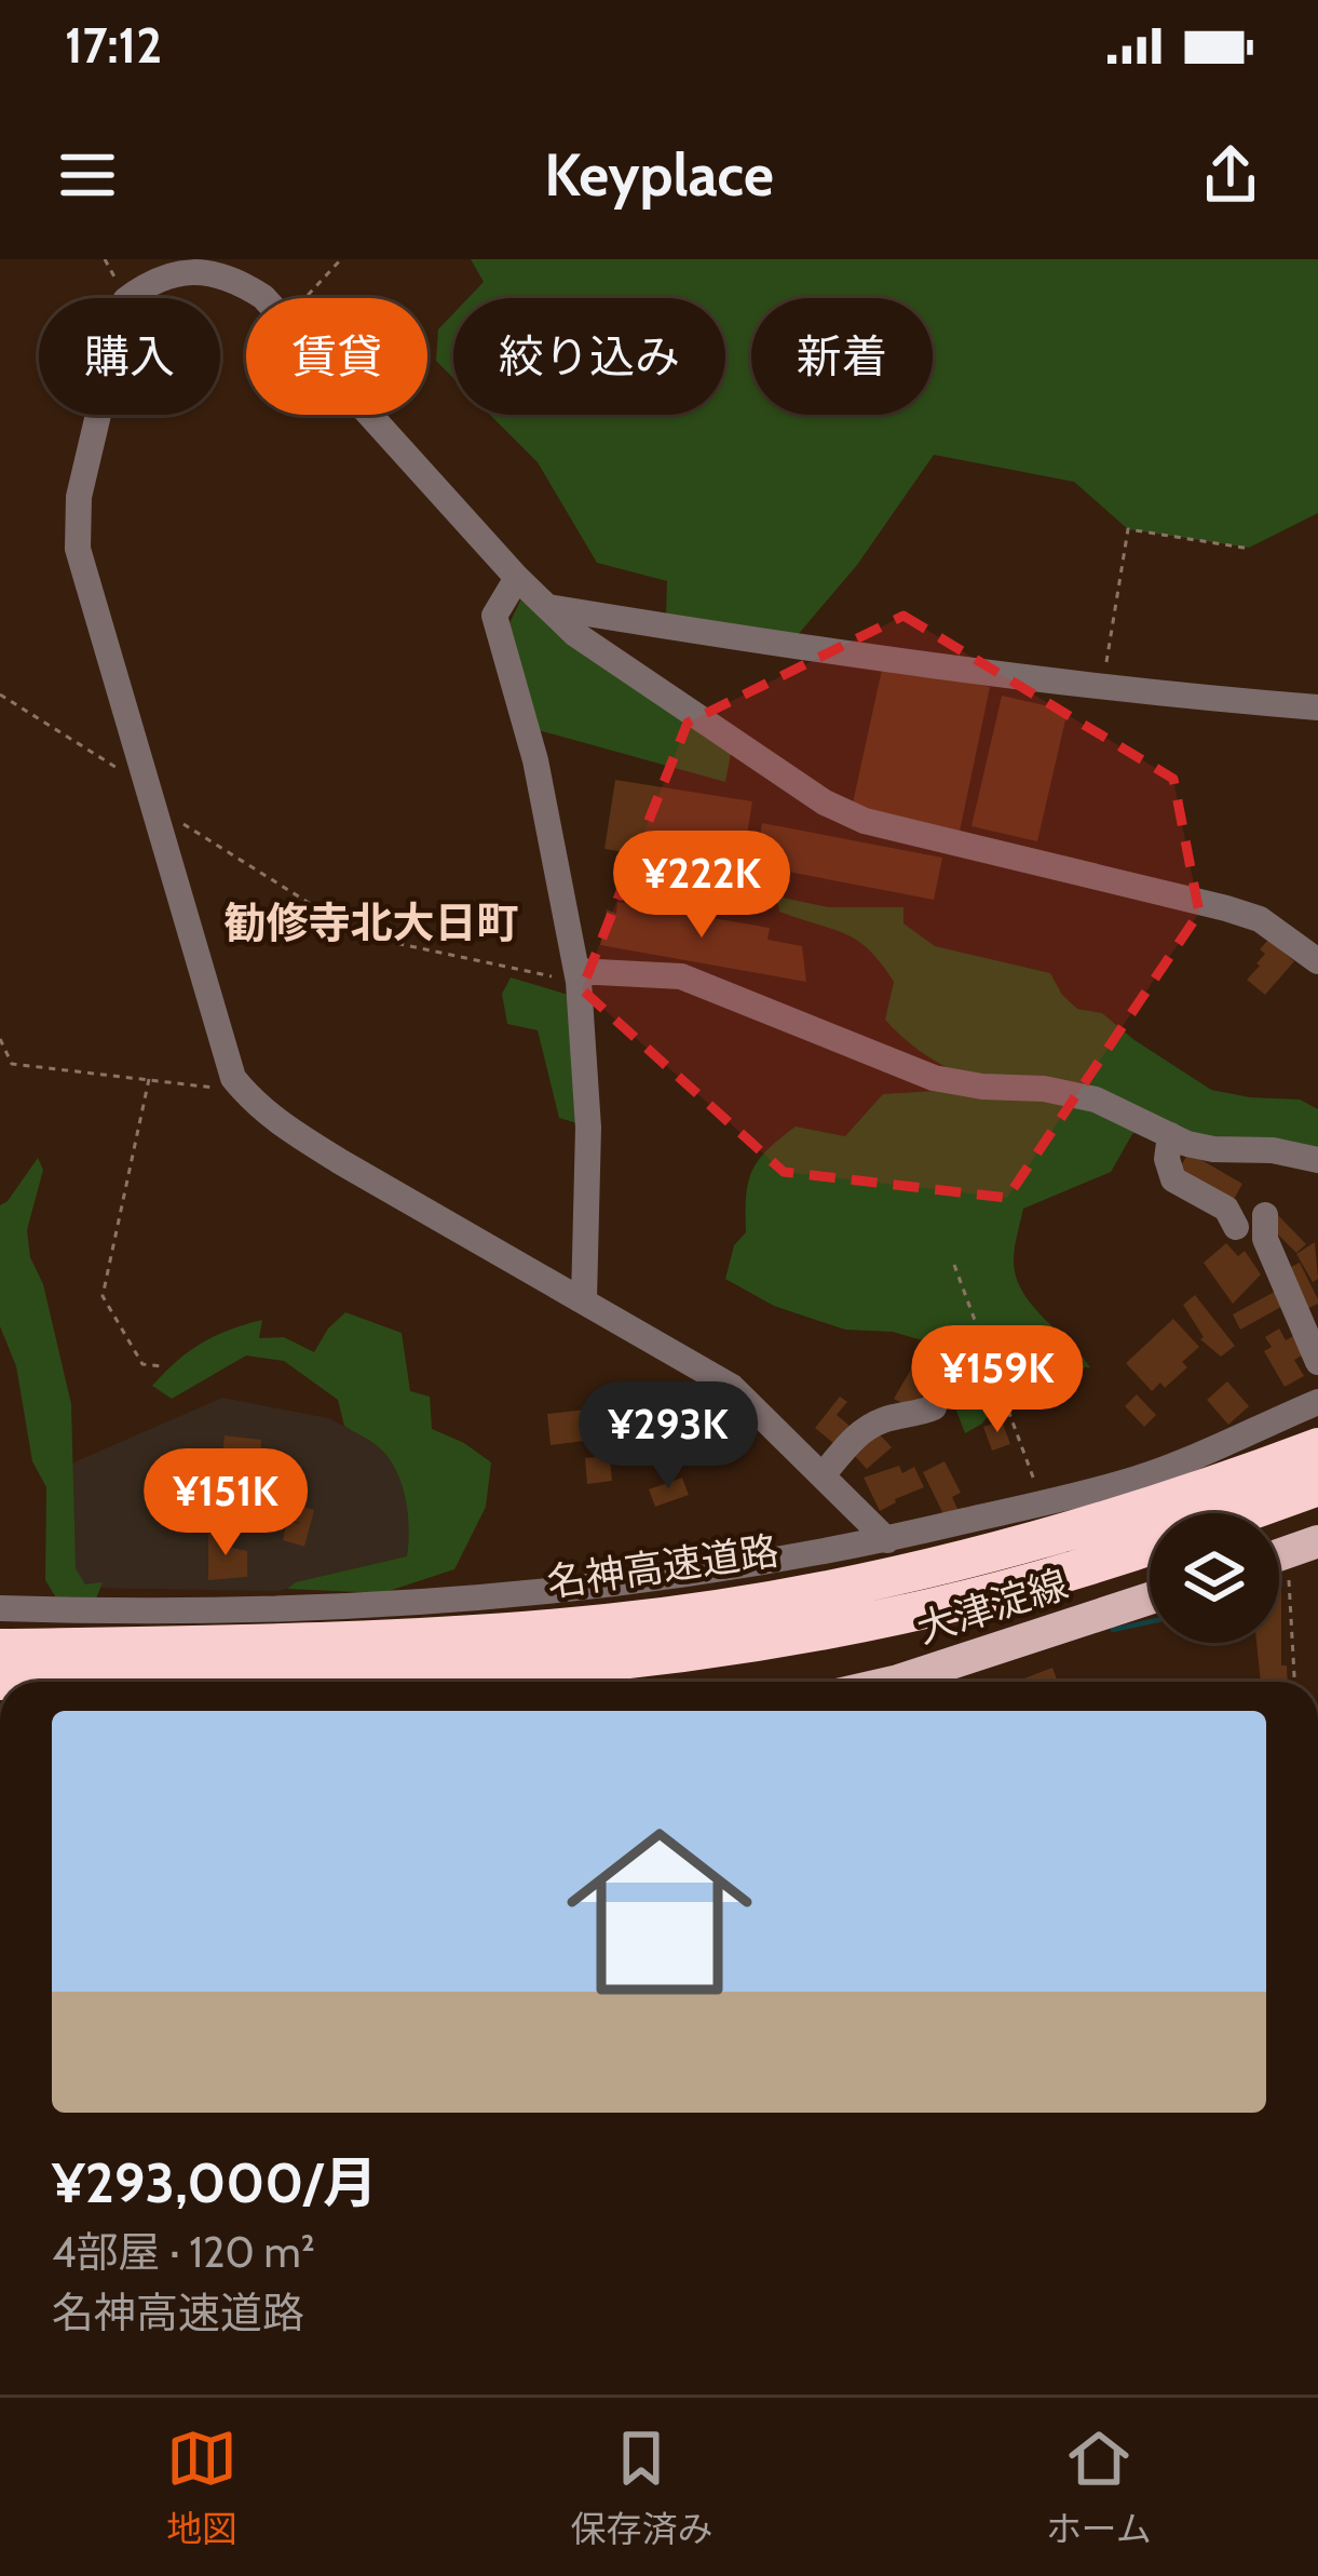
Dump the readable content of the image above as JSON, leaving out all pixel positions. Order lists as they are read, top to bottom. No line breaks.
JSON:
{"streets":{"highway":["名神高速道路"],"main road":["大津淀線"]},"districts":["勧修寺北大日町"],"page":{"status":"17:12","header":"Keyplace","chip":["購入","賃貸","絞り込み","新着"],"price":["¥222K","¥159K","¥293K","¥151K"],"list":[{"name":"¥293,000/月","note":"4部屋 · 120 m² · 名神高速道路"}],"tabs":["地図","保存済み","ホーム"]}}
